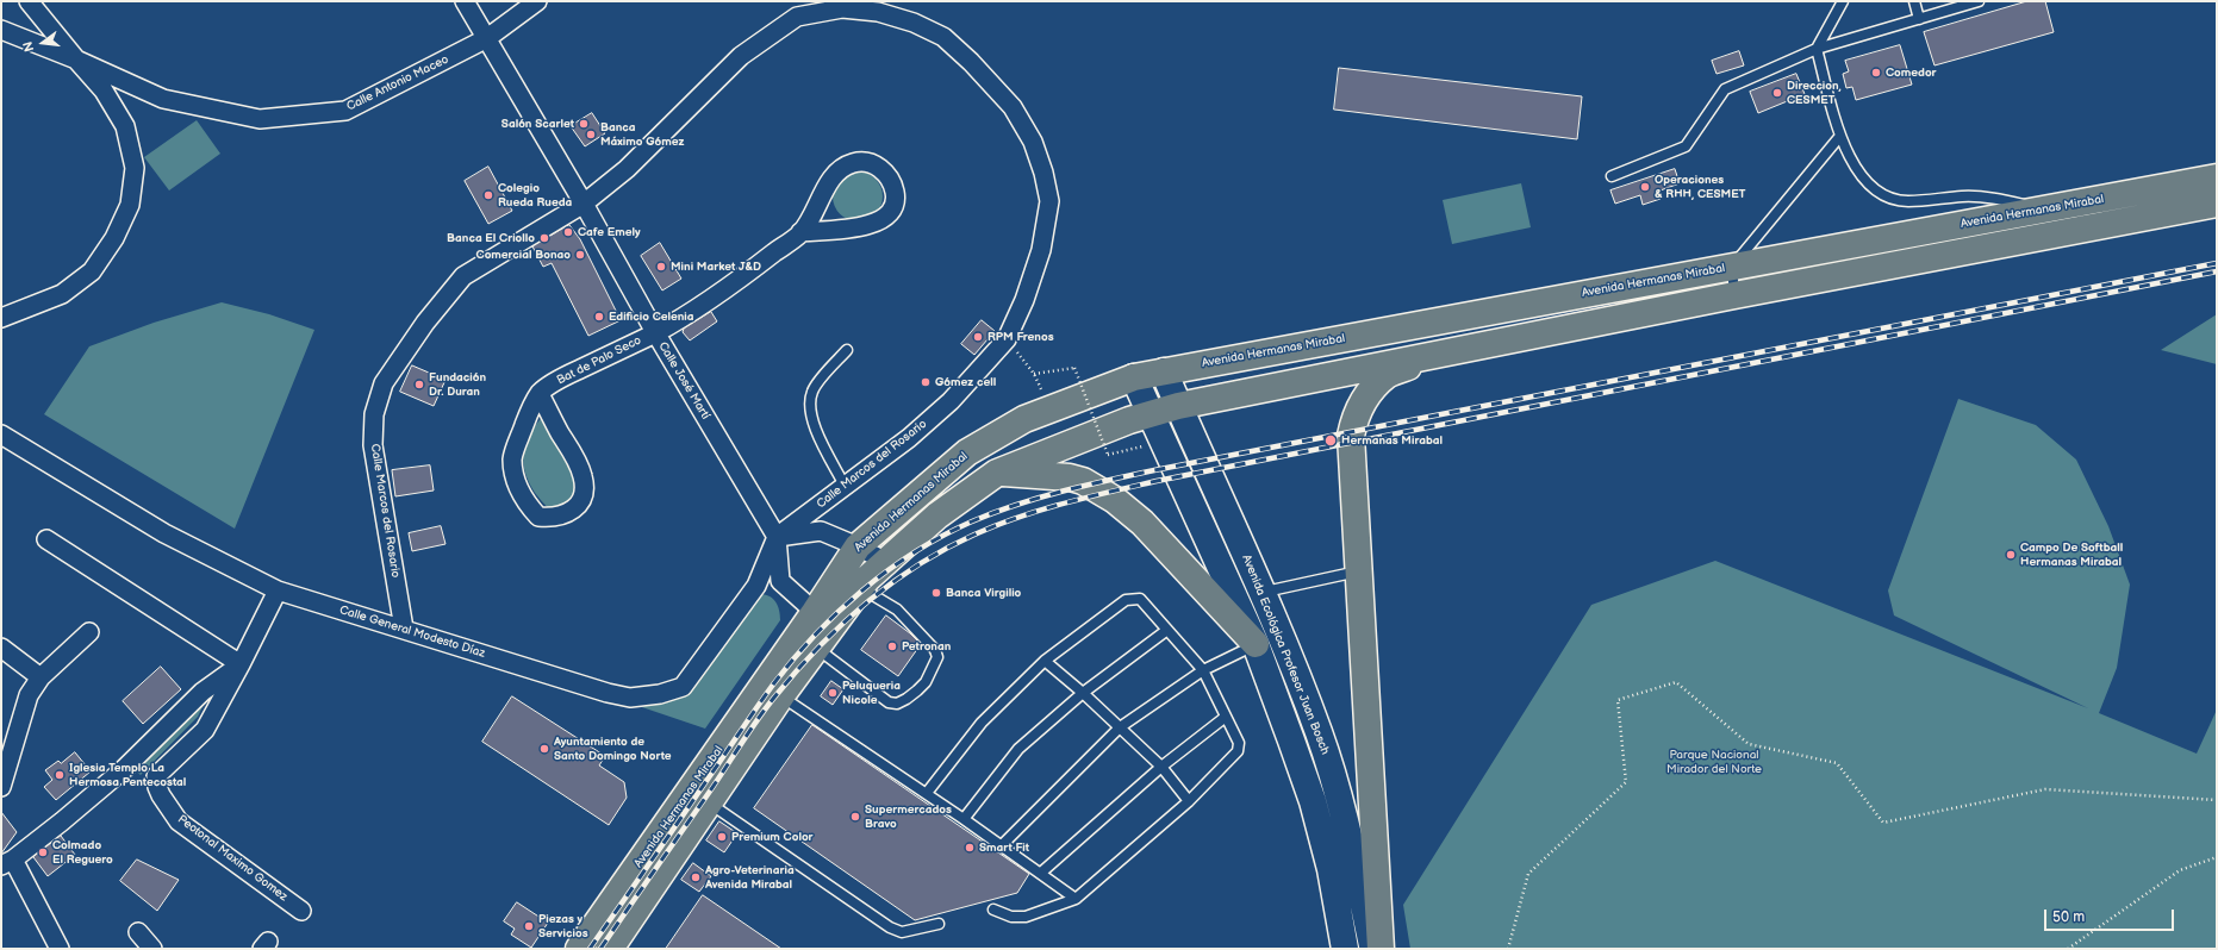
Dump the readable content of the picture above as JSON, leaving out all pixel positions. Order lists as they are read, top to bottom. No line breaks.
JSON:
{"streets":{"main road":["Avenida Hermanas Mirabal"],"street":["Calle Antonio Maceo","Bat de Palo Seco","Calle José Martí","Calle Marcos del Rosario","Calle General Modesto Díaz","Avenida Ecológica Profesor Juan Bosch","Peotonal Maximo Gomez"]},"crossings":[["Calle Antonio Maceo","Calle José Martí"],["Avenida Hermanas Mirabal","Avenida Ecológica Profesor Juan Bosch"],["Bat de Palo Seco","Calle José Martí"],["Calle José Martí","Calle Marcos del Rosario"],["Calle José Martí","Calle General Modesto Díaz"],["Calle Marcos del Rosario","Calle General Modesto Díaz"]],"parks":["Parque Nacional Mirador del Norte"],"places":["Comedor","Direccion, CESMET","Salón Scarlet","Banca Máximo Gómez","Operaciones & RHH, CESMET","Colegio Rueda Rueda","Cafe Emely","Banca El Criollo","Comercial Bonao","Mini Market J&D","Edificio Celenia","RPM Frenos","Gómez cell","Fundación Dr. Duran","Hermanas Mirabal","Campo De Softball Hermanas Mirabal","Banca Virgilio","Petronan","Peluqueria Nicole","Ayuntamiento de Santo Domingo Norte","Iglesia Templo La Hermosa Pentecostal","Supermercados Bravo","Premium Color","Smart Fit","Colmado El Reguero","Agro-Veterinaria Avenida Mirabal","Piezas y Servicios"],"scale_bar":"50 m","north":"left"}
